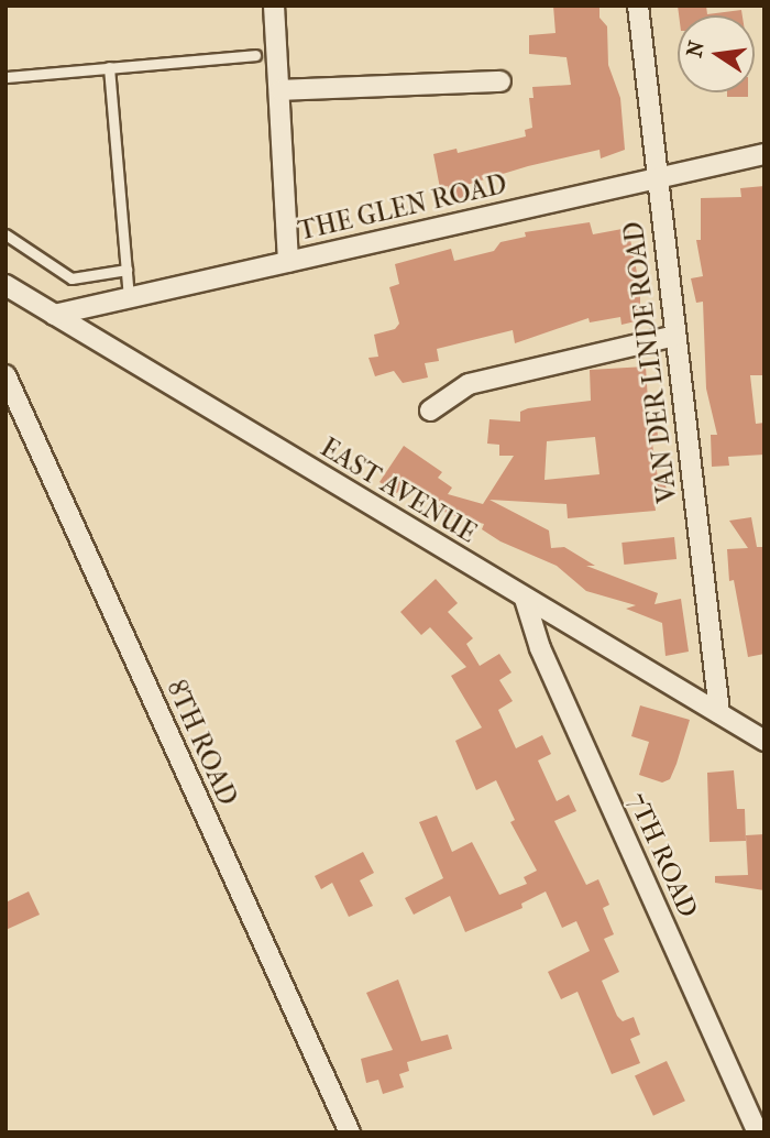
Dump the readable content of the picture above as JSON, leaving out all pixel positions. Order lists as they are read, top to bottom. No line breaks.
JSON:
{"streets":{"street":["THE GLEN ROAD","VAN DER LINDE ROAD","EAST AVENUE","8TH ROAD","7TH ROAD"]},"crossings":[["THE GLEN ROAD","VAN DER LINDE ROAD"],["THE GLEN ROAD","EAST AVENUE"],["VAN DER LINDE ROAD","EAST AVENUE"],["EAST AVENUE","7TH ROAD"]],"north":"left"}
